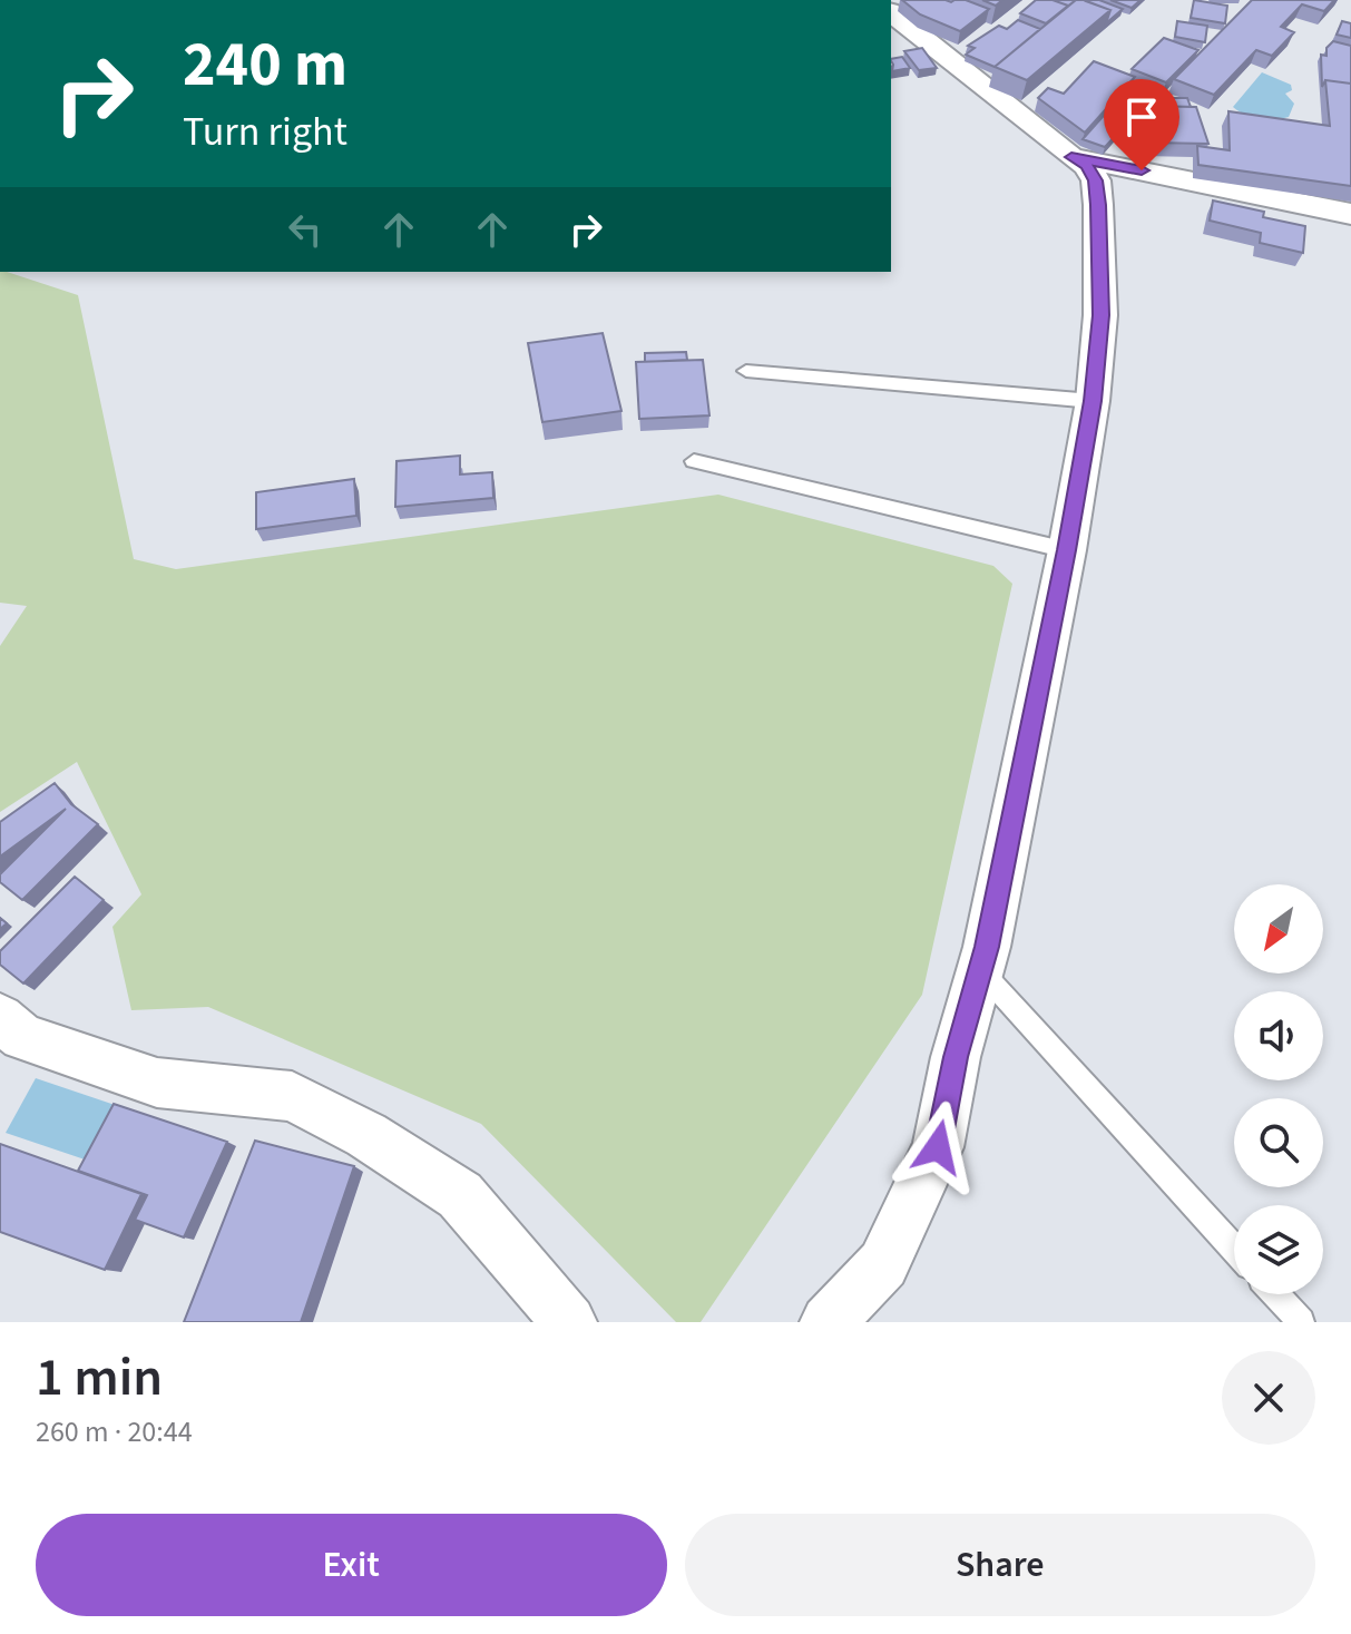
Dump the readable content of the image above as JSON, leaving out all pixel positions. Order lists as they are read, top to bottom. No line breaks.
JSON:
{"north":"bottom left","page":{"turn":["240 m","Turn right"],"heading":["1 min","260 m · 20:44"],"buttons":["Exit","Share"]}}
